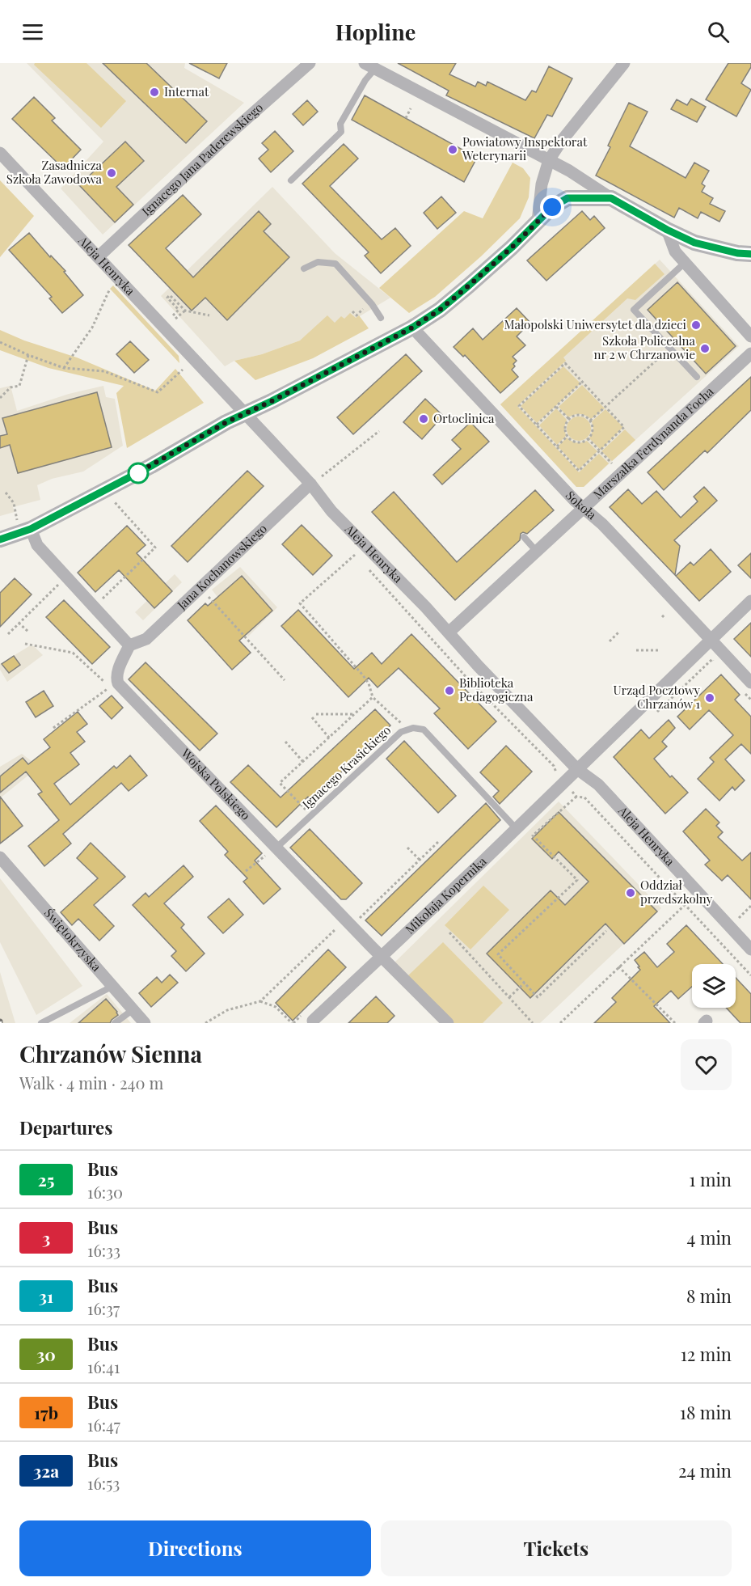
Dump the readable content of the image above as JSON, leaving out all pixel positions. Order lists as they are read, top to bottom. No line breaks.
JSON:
{"streets":{"street":["Ignacego Jana Paderewskiego","Aleja Henryka","Marszałka Ferdynanda Focha","Sokoła","Jana Kochanowskiego","Wojska Polskiego","Mikołaja Kopernika","Świętokrzyska"],"lane":["Ignacego Krasickiego"]},"crossings":[["Ignacego Jana Paderewskiego","Aleja Henryka"],["Aleja Henryka","Marszałka Ferdynanda Focha"],["Aleja Henryka","Jana Kochanowskiego"],["Aleja Henryka","Mikołaja Kopernika"],["Marszałka Ferdynanda Focha","Sokoła"],["Sokoła","Mikołaja Kopernika"],["Jana Kochanowskiego","Wojska Polskiego"],["Ignacego Krasickiego","Wojska Polskiego"],["Ignacego Krasickiego","Mikołaja Kopernika"],["Wojska Polskiego","Mikołaja Kopernika"]],"places":["Internat","Powiatowy Inspektorat Weterynarii","Zasadnicza Szkoła Zawodowa","Małopolski Uniwersytet dla dzieci","Szkoła Policealna nr 2 w Chrzanowie","Ortoclinica","Biblioteka Pedagogiczna","Urząd Pocztowy Chrzanów 1","Oddział przedszkolny"],"lines":["bus line 25"],"page":{"header":"Hopline","heading":[["Chrzanów Sienna","Walk · 4 min · 240 m"],"Departures"],"list":[{"mark":"25","name":"Bus","note":"16:30","value":"1 min"},{"mark":"3","name":"Bus","note":"16:33","value":"4 min"},{"mark":"31","name":"Bus","note":"16:37","value":"8 min"},{"mark":"30","name":"Bus","note":"16:41","value":"12 min"},{"mark":"17b","name":"Bus","note":"16:47","value":"18 min"},{"mark":"32a","name":"Bus","note":"16:53","value":"24 min"}],"buttons":["Directions","Tickets"]}}
